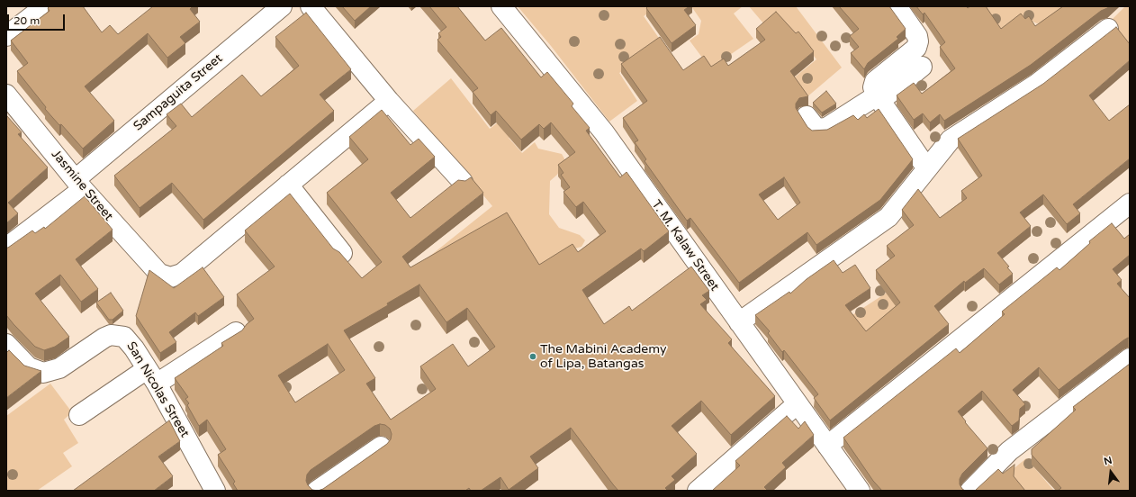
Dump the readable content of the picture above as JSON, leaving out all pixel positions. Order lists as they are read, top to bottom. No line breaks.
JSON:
{"streets":{"street":["Sampaguita Street","Jasmine Street","T. M. Kalaw Street","San Nicolas Street"]},"crossings":[["Sampaguita Street","Jasmine Street"]],"places":["The Mabini Academy of Lipa, Batangas"],"scale_bar":"20 m","north":"top"}
